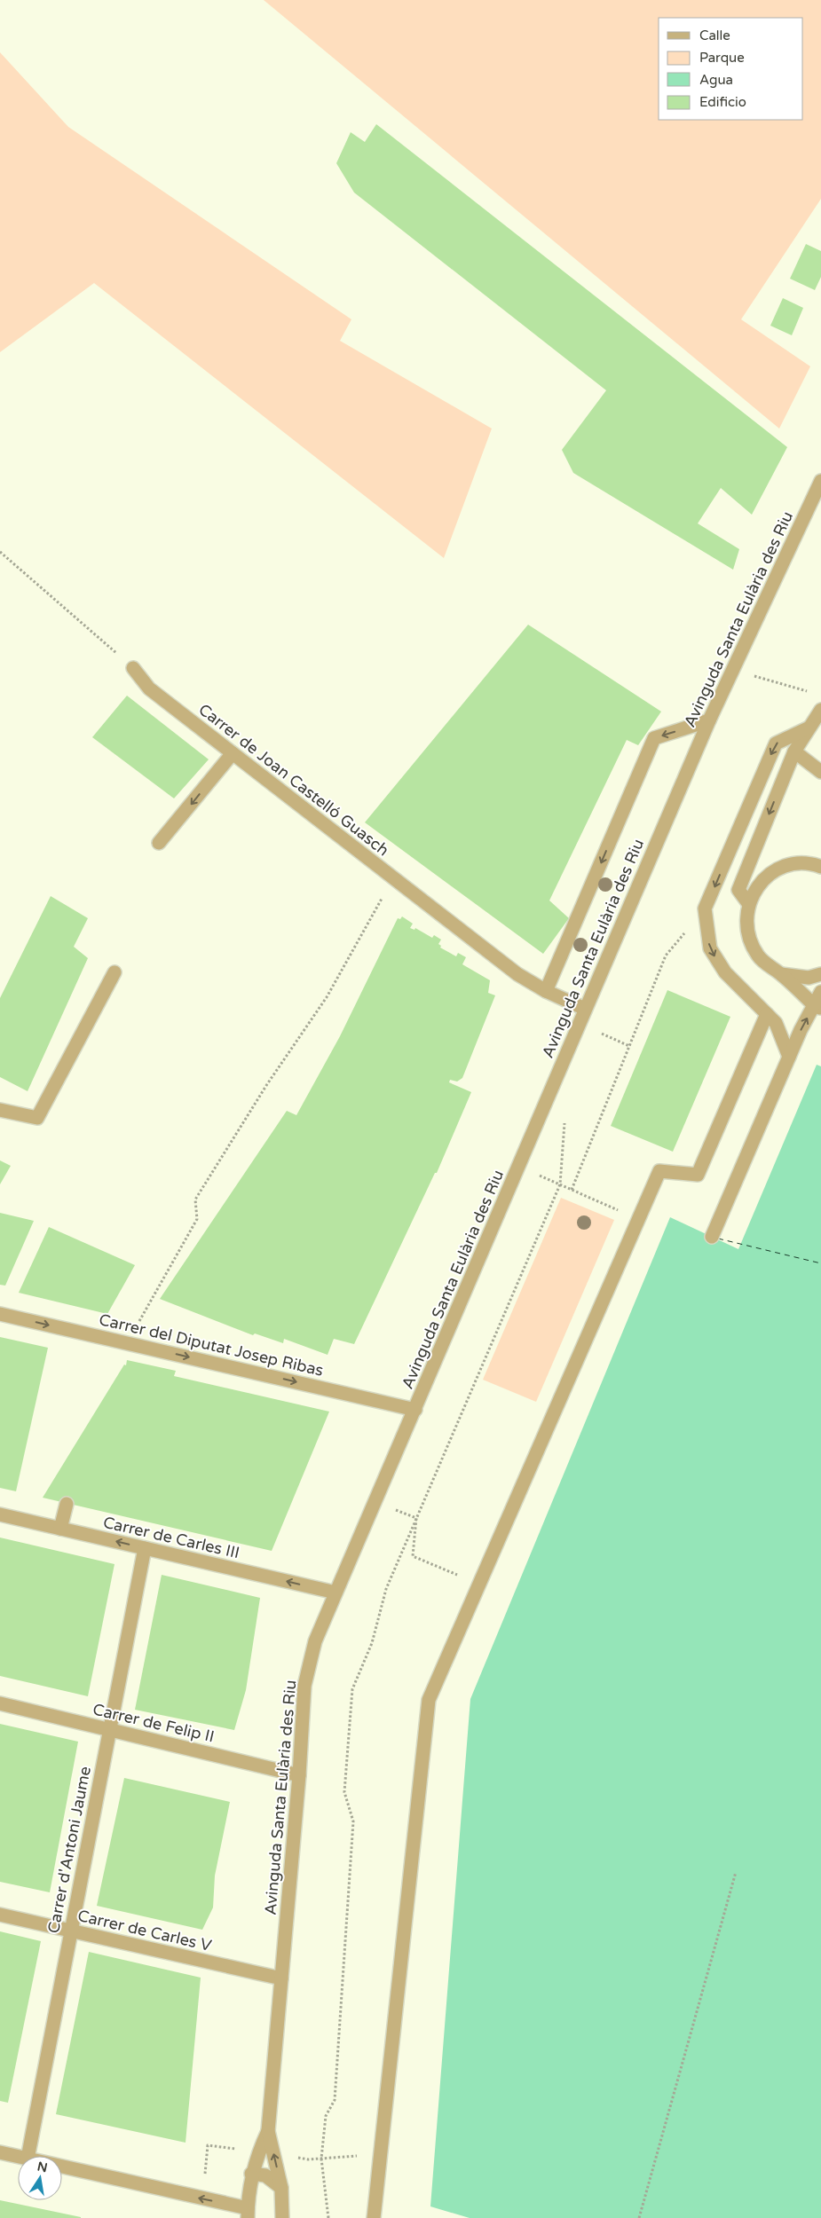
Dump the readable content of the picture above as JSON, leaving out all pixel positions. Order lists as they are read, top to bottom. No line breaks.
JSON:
{"streets":{"street":["Avinguda Santa Eulària des Riu","Carrer de Joan Castelló Guasch","Carrer del Diputat Josep Ribas","Carrer de Carles III","Carrer de Felip II","Carrer d'Antoni Jaume","Carrer de Carles V"]},"crossings":[["Avinguda Santa Eulària des Riu","Carrer de Joan Castelló Guasch"],["Avinguda Santa Eulària des Riu","Carrer del Diputat Josep Ribas"],["Avinguda Santa Eulària des Riu","Carrer de Carles III"],["Avinguda Santa Eulària des Riu","Carrer de Felip II"],["Avinguda Santa Eulària des Riu","Carrer de Carles V"],["Carrer de Carles III","Carrer d'Antoni Jaume"],["Carrer de Felip II","Carrer d'Antoni Jaume"],["Carrer d'Antoni Jaume","Carrer de Carles V"]],"one_way":["Carrer del Diputat Josep Ribas","Carrer de Carles III"],"legend":["Calle","Parque","Agua","Edificio"],"north":"top"}
